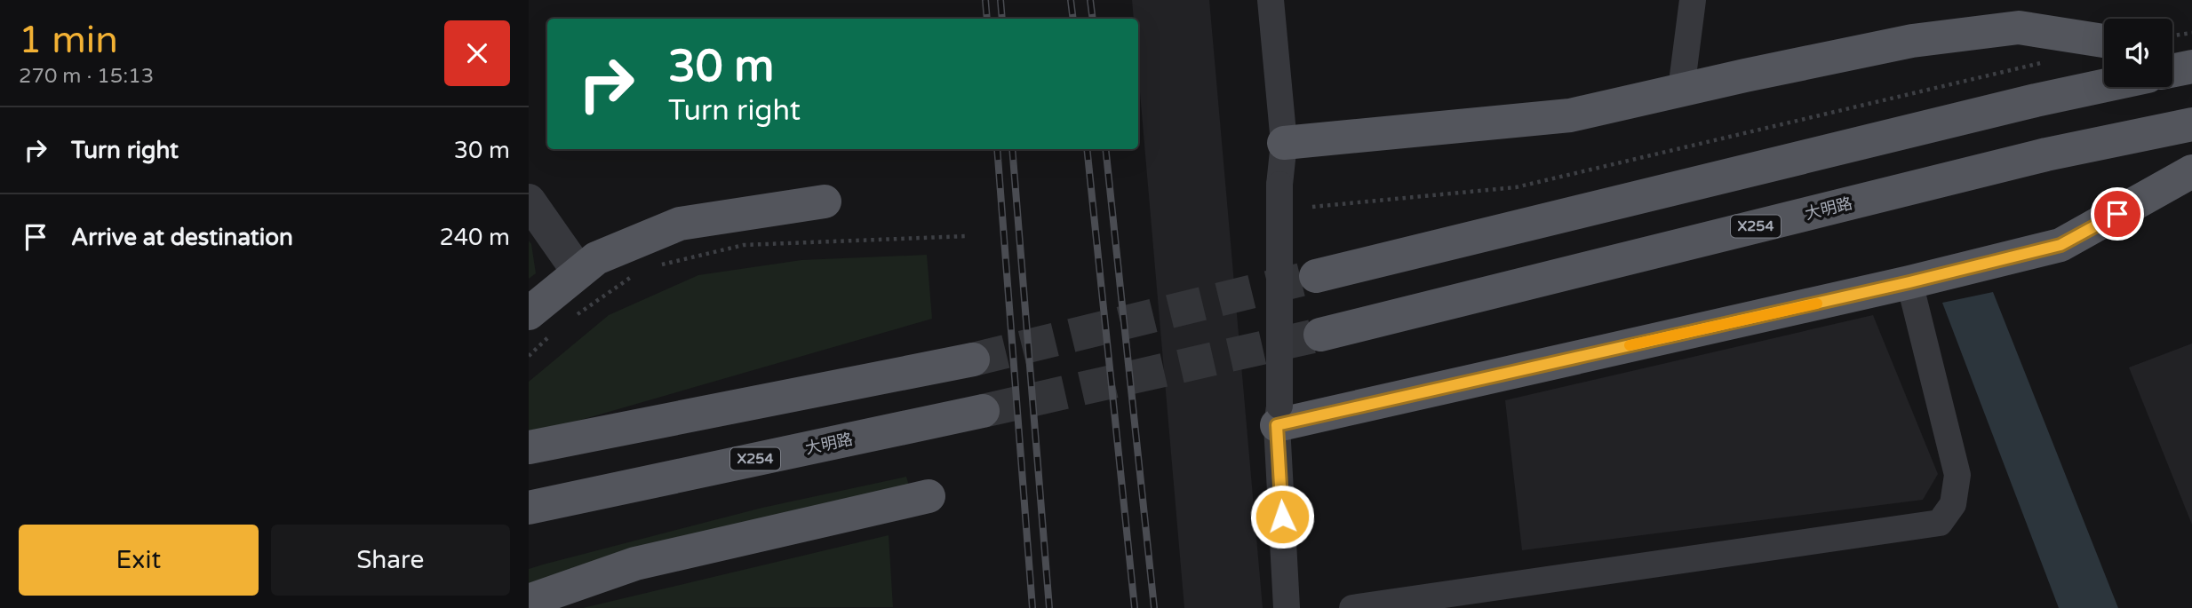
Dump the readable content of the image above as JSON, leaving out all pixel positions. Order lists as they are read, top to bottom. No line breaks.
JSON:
{"streets":{"main road":["大明路","X254"]},"page":{"heading":["1 min","270 m · 15:13"],"turn":["30 m","Turn right"],"list":[{"name":"Turn right","value":"30 m"},{"name":"Arrive at destination","value":"240 m"}],"buttons":["Exit","Share"]}}
